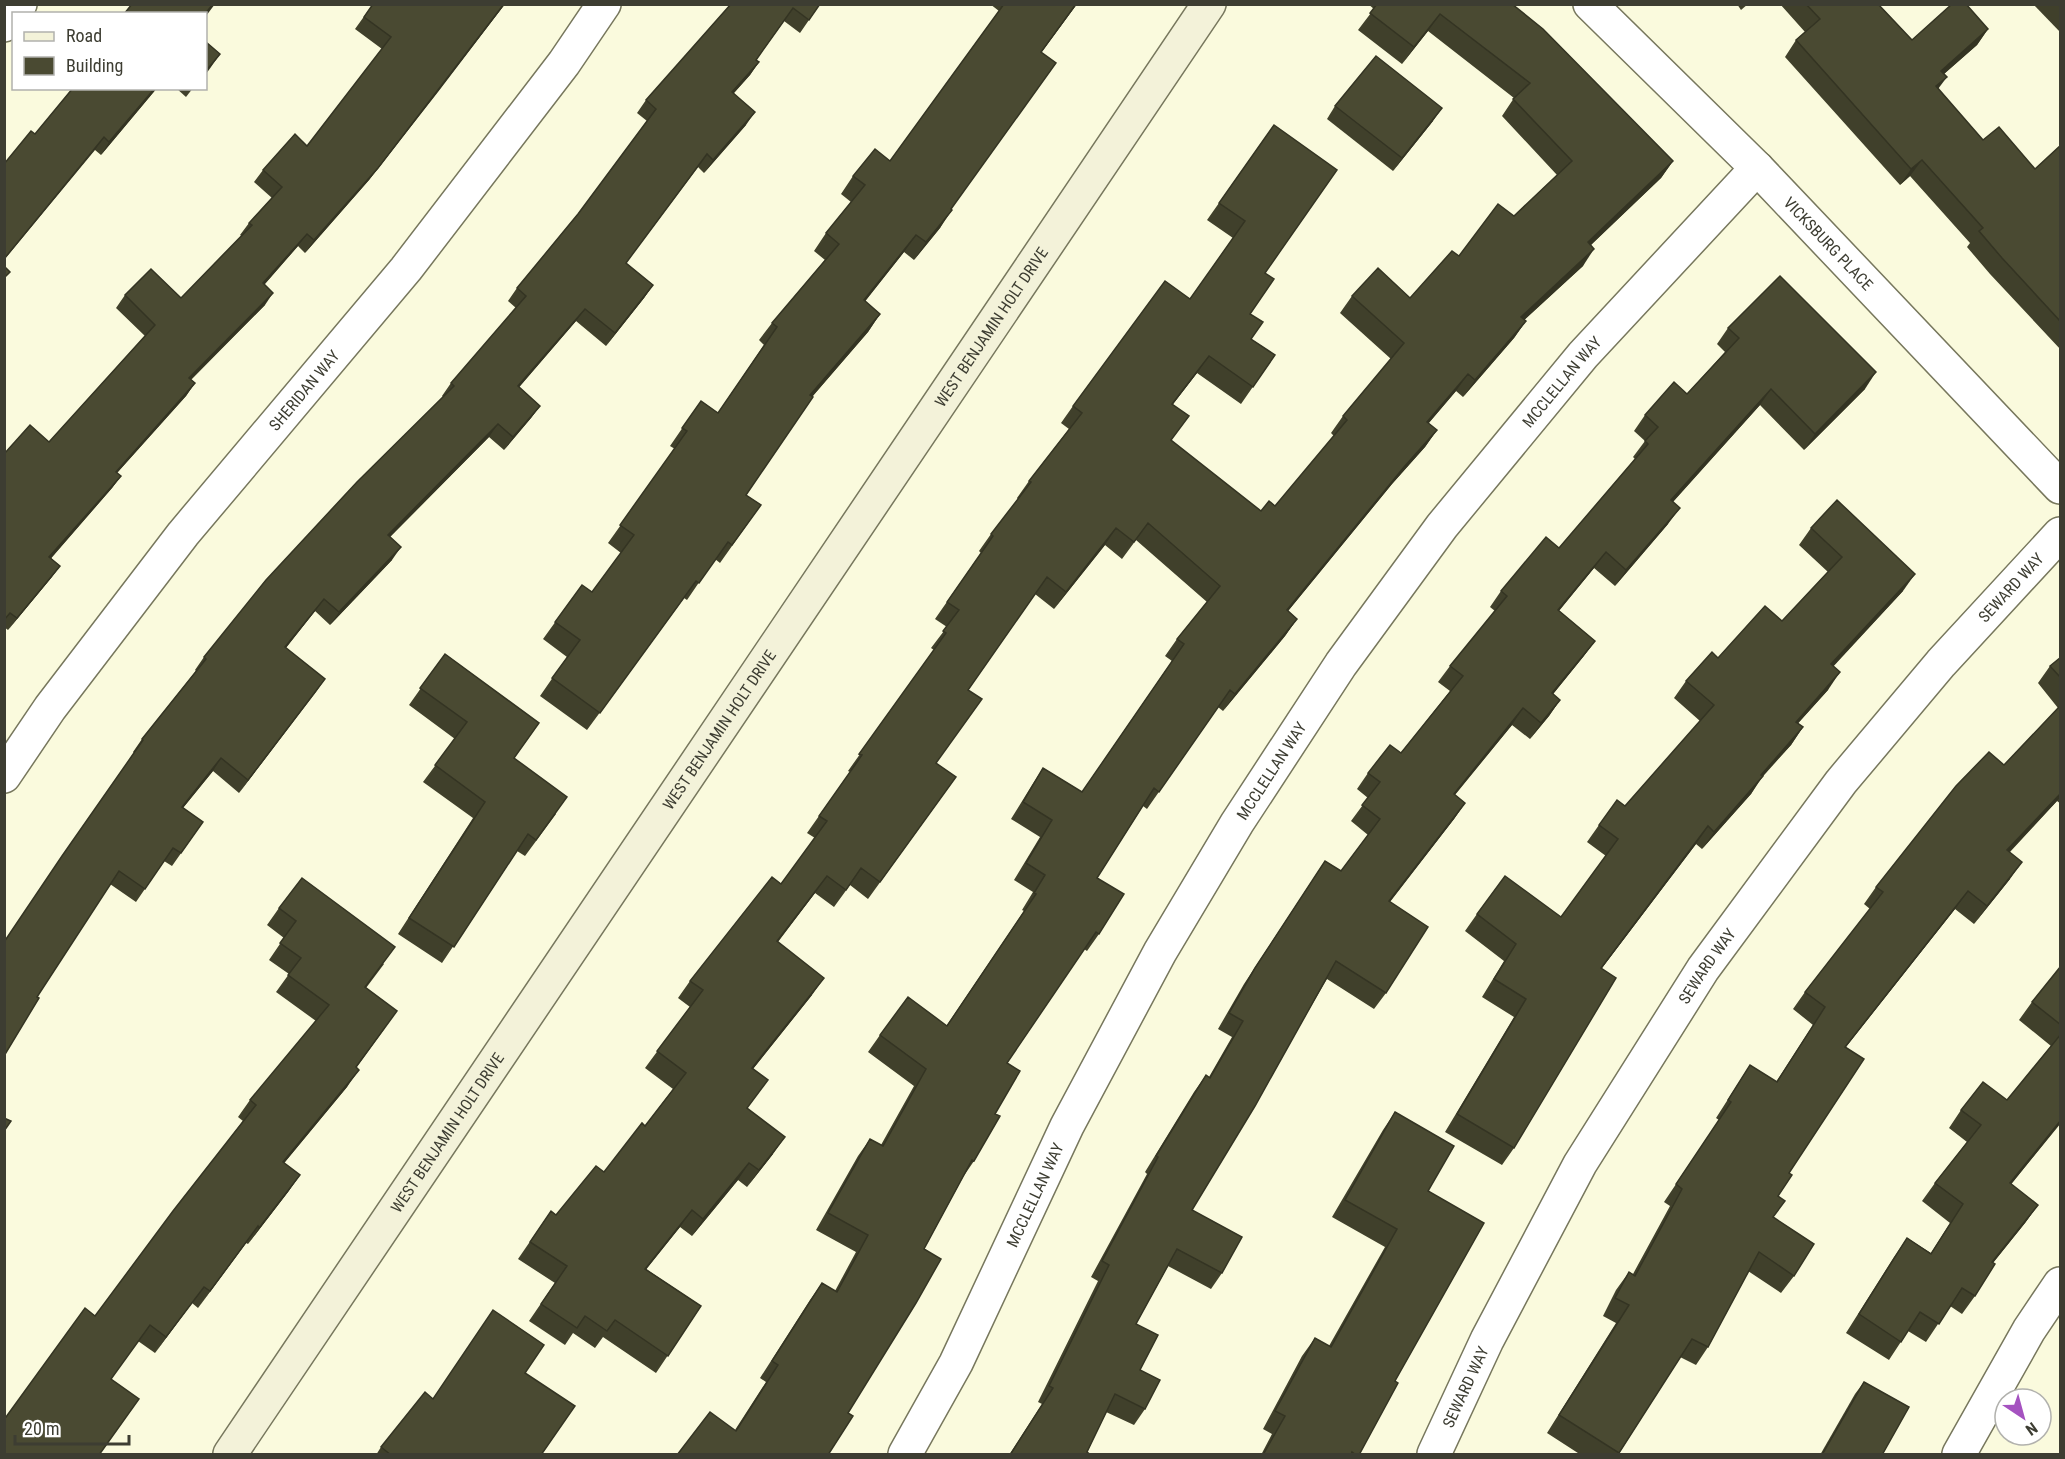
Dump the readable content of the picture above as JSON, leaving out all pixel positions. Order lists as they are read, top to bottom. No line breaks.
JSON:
{"streets":{"main road":["WEST BENJAMIN HOLT DRIVE"],"street":["VICKSBURG PLACE","MCCLELLAN WAY","SHERIDAN WAY","SEWARD WAY"]},"crossings":[["VICKSBURG PLACE","MCCLELLAN WAY"]],"legend":["Road","Building"],"scale_bar":"20 m","north":"bottom right"}
